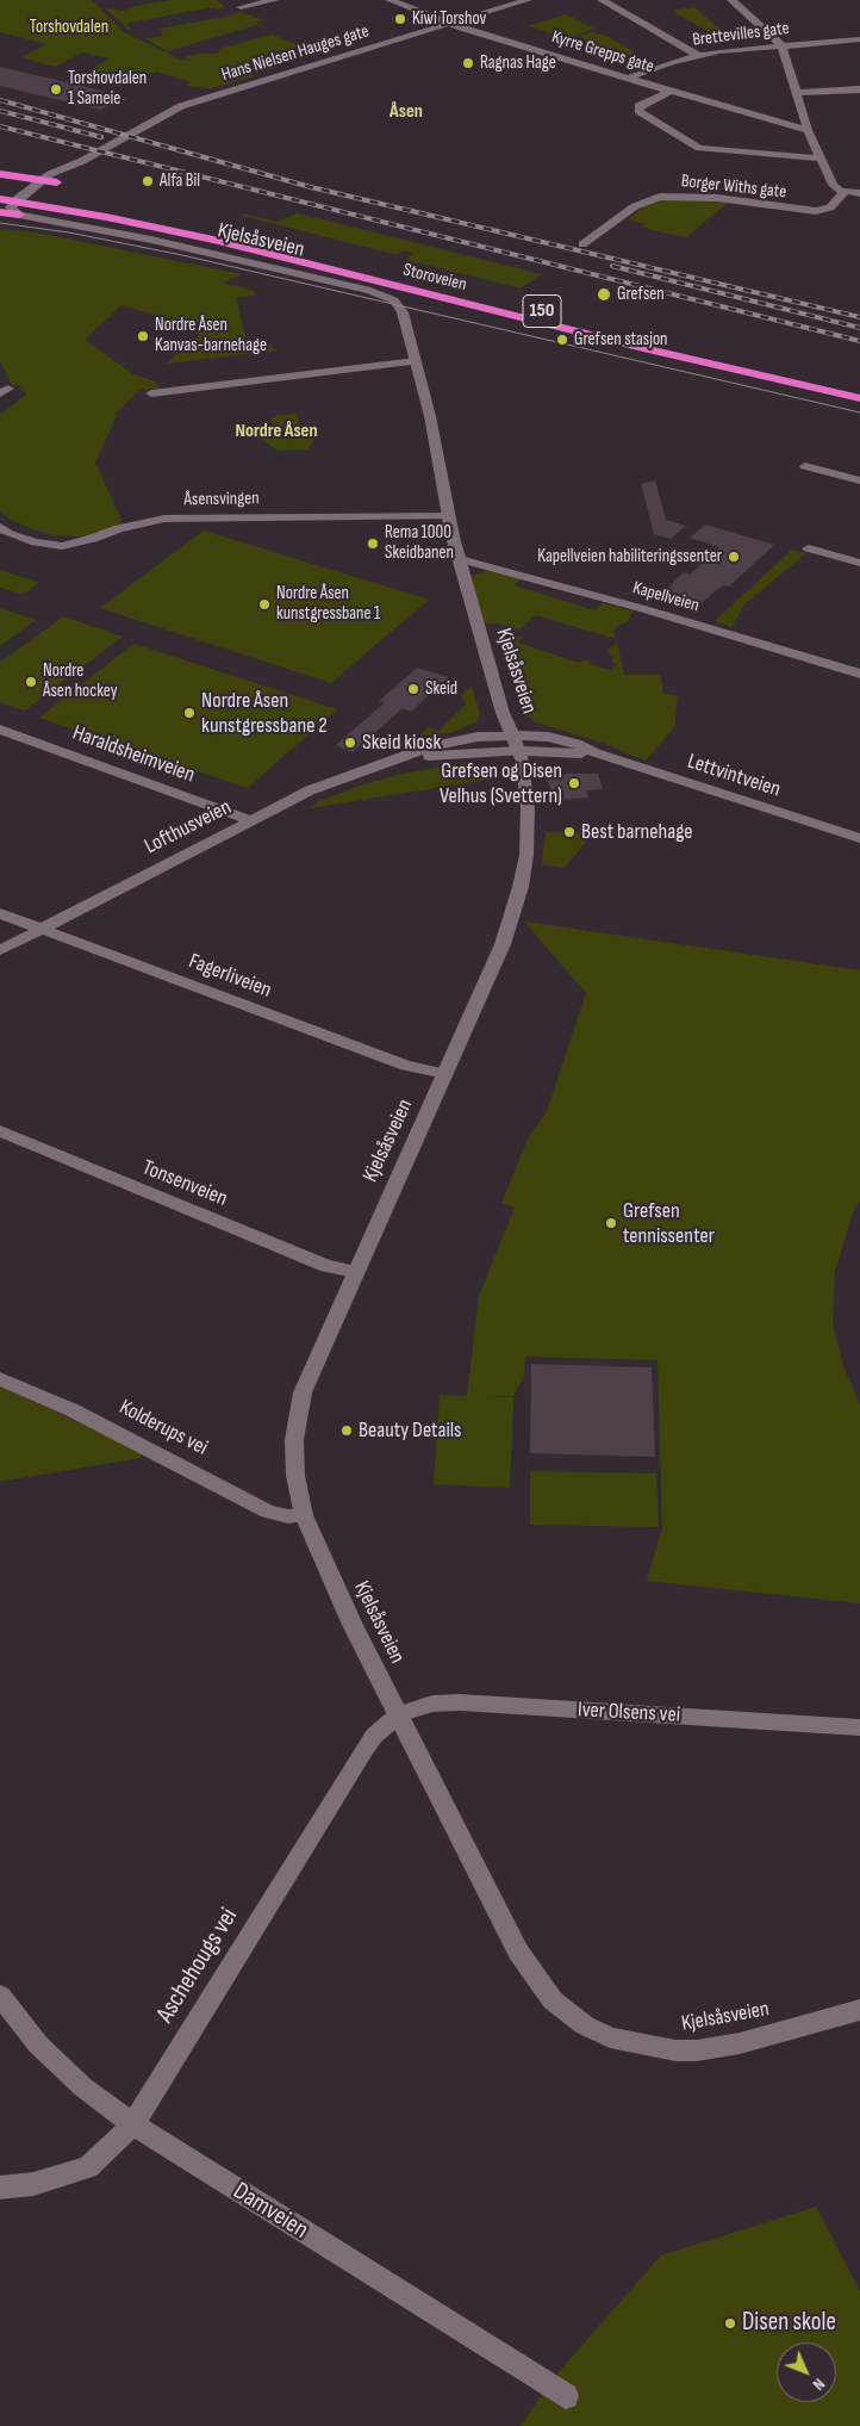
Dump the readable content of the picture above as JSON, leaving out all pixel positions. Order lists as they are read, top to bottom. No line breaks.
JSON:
{"streets":{"highway":["Storoveien","150"],"street":["Brettevilles gate","Kyrre Grepps gate","Hans Nielsen Hauges gate","Borger Withs gate","Kjelsåsveien","Åsensvingen","Kapellveien","Haraldsheimveien","Lettvintveien","Lofthusveien","Fagerliveien","Tonsenveien","Kolderups vei","Iver Olsens vei","Aschehougs vei","Damveien"]},"crossings":[["Brettevilles gate","Kyrre Grepps gate"],["Kyrre Grepps gate","Hans Nielsen Hauges gate"],["Kyrre Grepps gate","Borger Withs gate"],["Hans Nielsen Hauges gate","Storoveien"],["Hans Nielsen Hauges gate","150"],["Kjelsåsveien","Åsensvingen"],["Kjelsåsveien","Kapellveien"],["Kjelsåsveien","Lettvintveien"],["Kjelsåsveien","Lofthusveien"],["Kjelsåsveien","Fagerliveien"],["Kjelsåsveien","Tonsenveien"],["Kjelsåsveien","Kolderups vei"],["Kjelsåsveien","Iver Olsens vei"],["Kjelsåsveien","Aschehougs vei"],["Storoveien","150"],["Haraldsheimveien","Lofthusveien"],["Lettvintveien","Lofthusveien"],["Lofthusveien","Fagerliveien"],["Iver Olsens vei","Aschehougs vei"],["Aschehougs vei","Damveien"]],"districts":["Åsen","Nordre Åsen"],"parks":["Torshovdalen"],"places":["Kiwi Torshov","Ragnas Hage","Torshovdalen 1 Sameie","Alfa Bil","Grefsen","Nordre Åsen Kanvas-barnehage","Grefsen stasjon","Rema 1000 Skeidbanen","Kapellveien habiliteringssenter","Nordre Åsen kunstgressbane 1","Nordre Åsen hockey","Skeid","Nordre Åsen kunstgressbane 2","Skeid kiosk","Grefsen og Disen Velhus (Svettern)","Best barnehage","Grefsen tennissenter","Beauty Details","Disen skole"],"north":"bottom right"}
